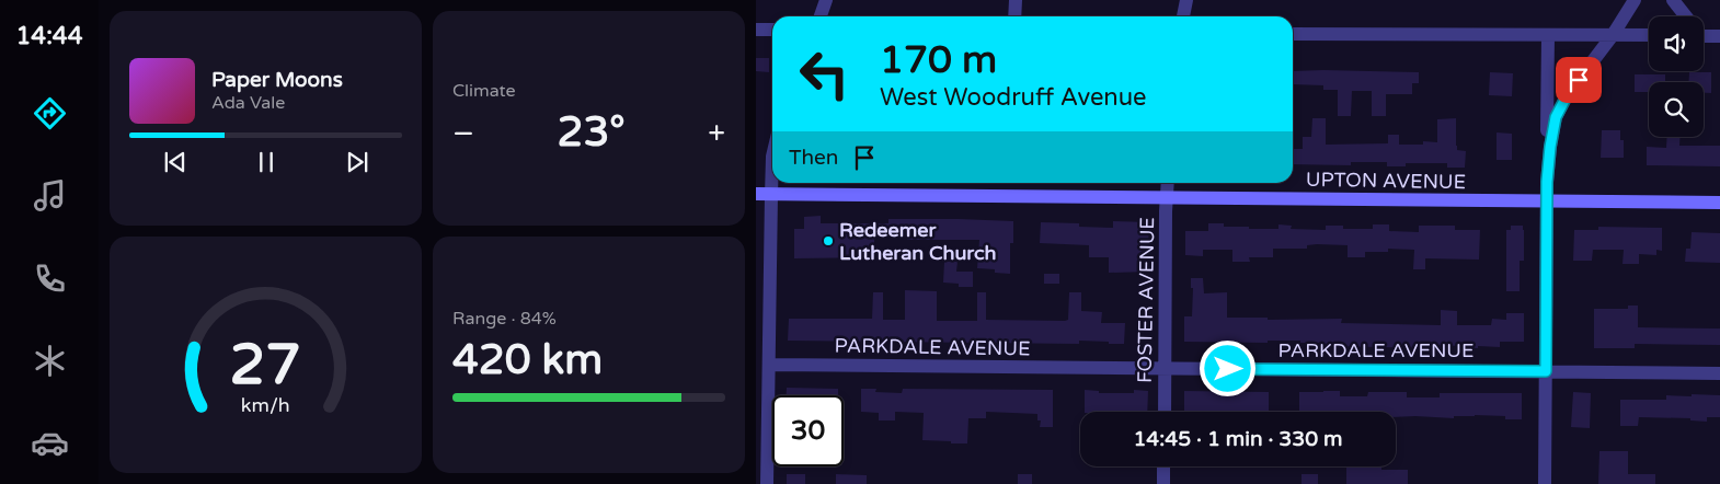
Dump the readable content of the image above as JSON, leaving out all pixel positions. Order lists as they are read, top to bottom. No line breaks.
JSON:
{"streets":{"street":["UPTON AVENUE","FOSTER AVENUE","PARKDALE AVENUE"]},"crossings":[["UPTON AVENUE","FOSTER AVENUE"],["FOSTER AVENUE","PARKDALE AVENUE"]],"places":["Redeemer Lutheran Church"],"page":{"tabs":"14:44","tile":["Climate",["Range · 84%","420 km"]],"turn":["170 m","West Woodruff Avenue"],"song":["Paper Moons","Ada Vale"],"heat":["−","23°","+"],"then":"Then","limit":"30","trip":"14:45 · 1 min · 330 m","gauge":["27","km/h"]}}
